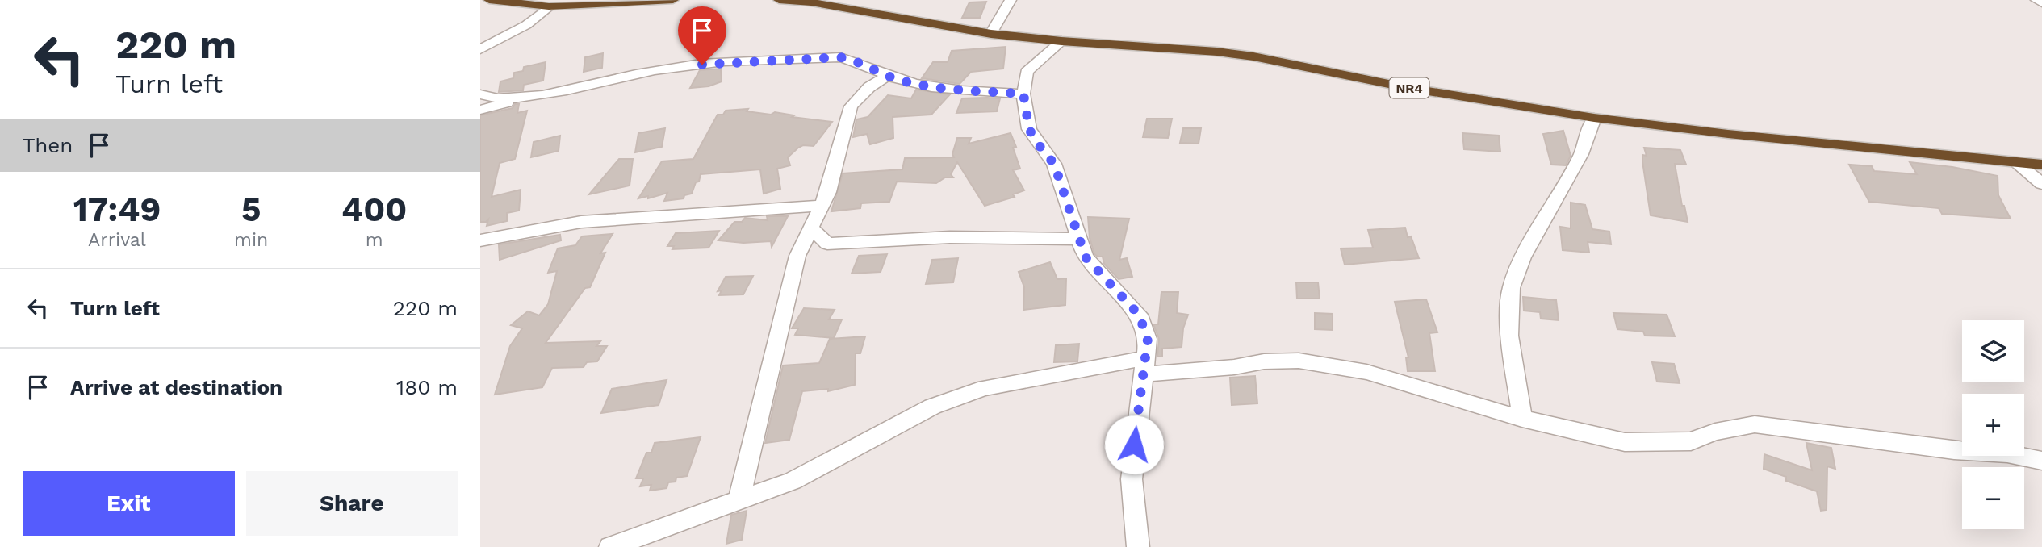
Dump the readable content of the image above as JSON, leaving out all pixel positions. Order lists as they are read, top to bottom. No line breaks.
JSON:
{"streets":{"highway":["NR4"]},"page":{"turn":["220 m","Turn left"],"then":"Then","eta":["17:49","Arrival","5","min","400","m"],"list":[{"name":"Turn left","value":"220 m"},{"name":"Arrive at destination","value":"180 m"}],"map_buttons":["+","−"],"buttons":["Exit","Share"]}}
